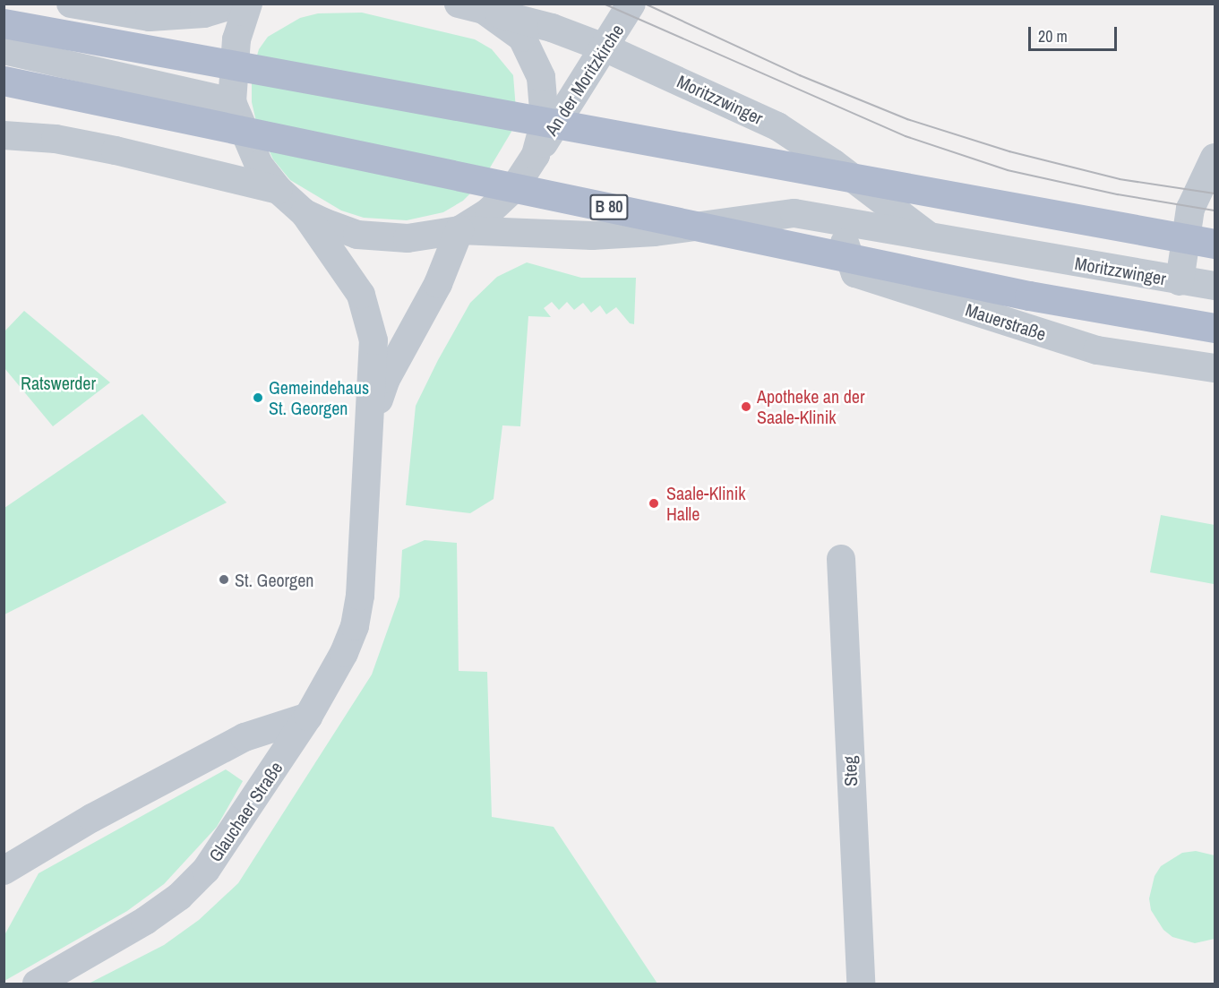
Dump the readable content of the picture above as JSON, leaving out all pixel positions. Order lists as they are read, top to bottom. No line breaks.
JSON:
{"streets":{"main road":["B 80"],"street":["An der Moritzkirche","Moritzzwinger","Mauerstraße","Steg","Glauchaer Straße"]},"crossings":[["An der Moritzkirche","Moritzzwinger"],["Moritzzwinger","Mauerstraße"]],"parks":["Ratswerder"],"places":["Gemeindehaus St. Georgen","Apotheke an der Saale-Klinik","Saale-Klinik Halle","St. Georgen"],"scale_bar":"20 m"}
